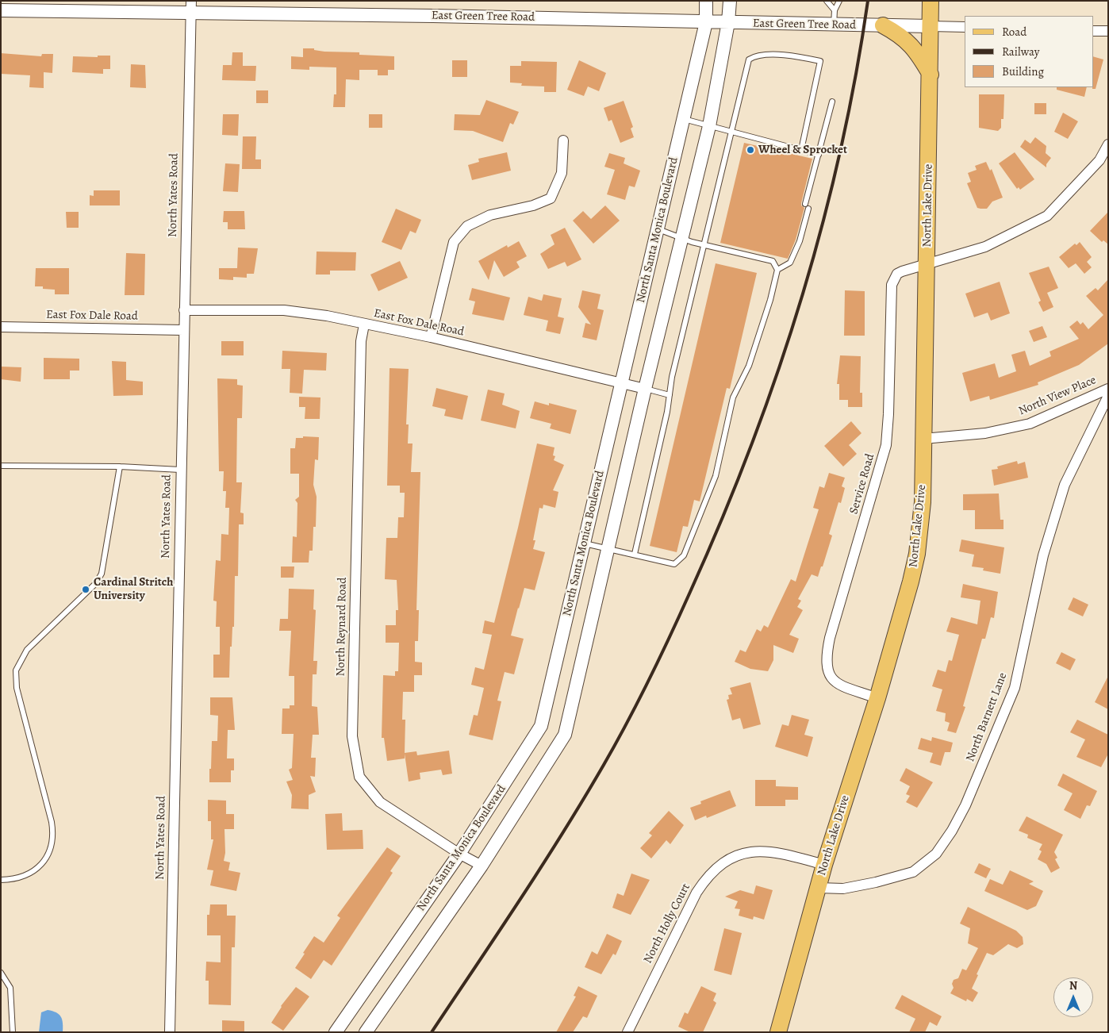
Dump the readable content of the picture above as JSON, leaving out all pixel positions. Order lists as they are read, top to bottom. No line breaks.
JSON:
{"streets":{"main road":["North Lake Drive"],"street":["East Green Tree Road","North Yates Road","North Santa Monica Boulevard","East Fox Dale Road","North View Place","Service Road","North Reynard Road","North Barnett Lane","North Holly Court"]},"crossings":[["East Green Tree Road","North Yates Road"],["East Green Tree Road","North Lake Drive"],["East Green Tree Road","North Santa Monica Boulevard"],["North Yates Road","East Fox Dale Road"],["North Lake Drive","North View Place"],["North Lake Drive","Service Road"],["North Lake Drive","North Barnett Lane"],["North Lake Drive","North Holly Court"],["North Santa Monica Boulevard","East Fox Dale Road"],["North Santa Monica Boulevard","North Reynard Road"],["East Fox Dale Road","North Reynard Road"]],"places":["Wheel & Sprocket","Cardinal Stritch University"],"legend":["Road","Railway","Building"],"north":"top"}
